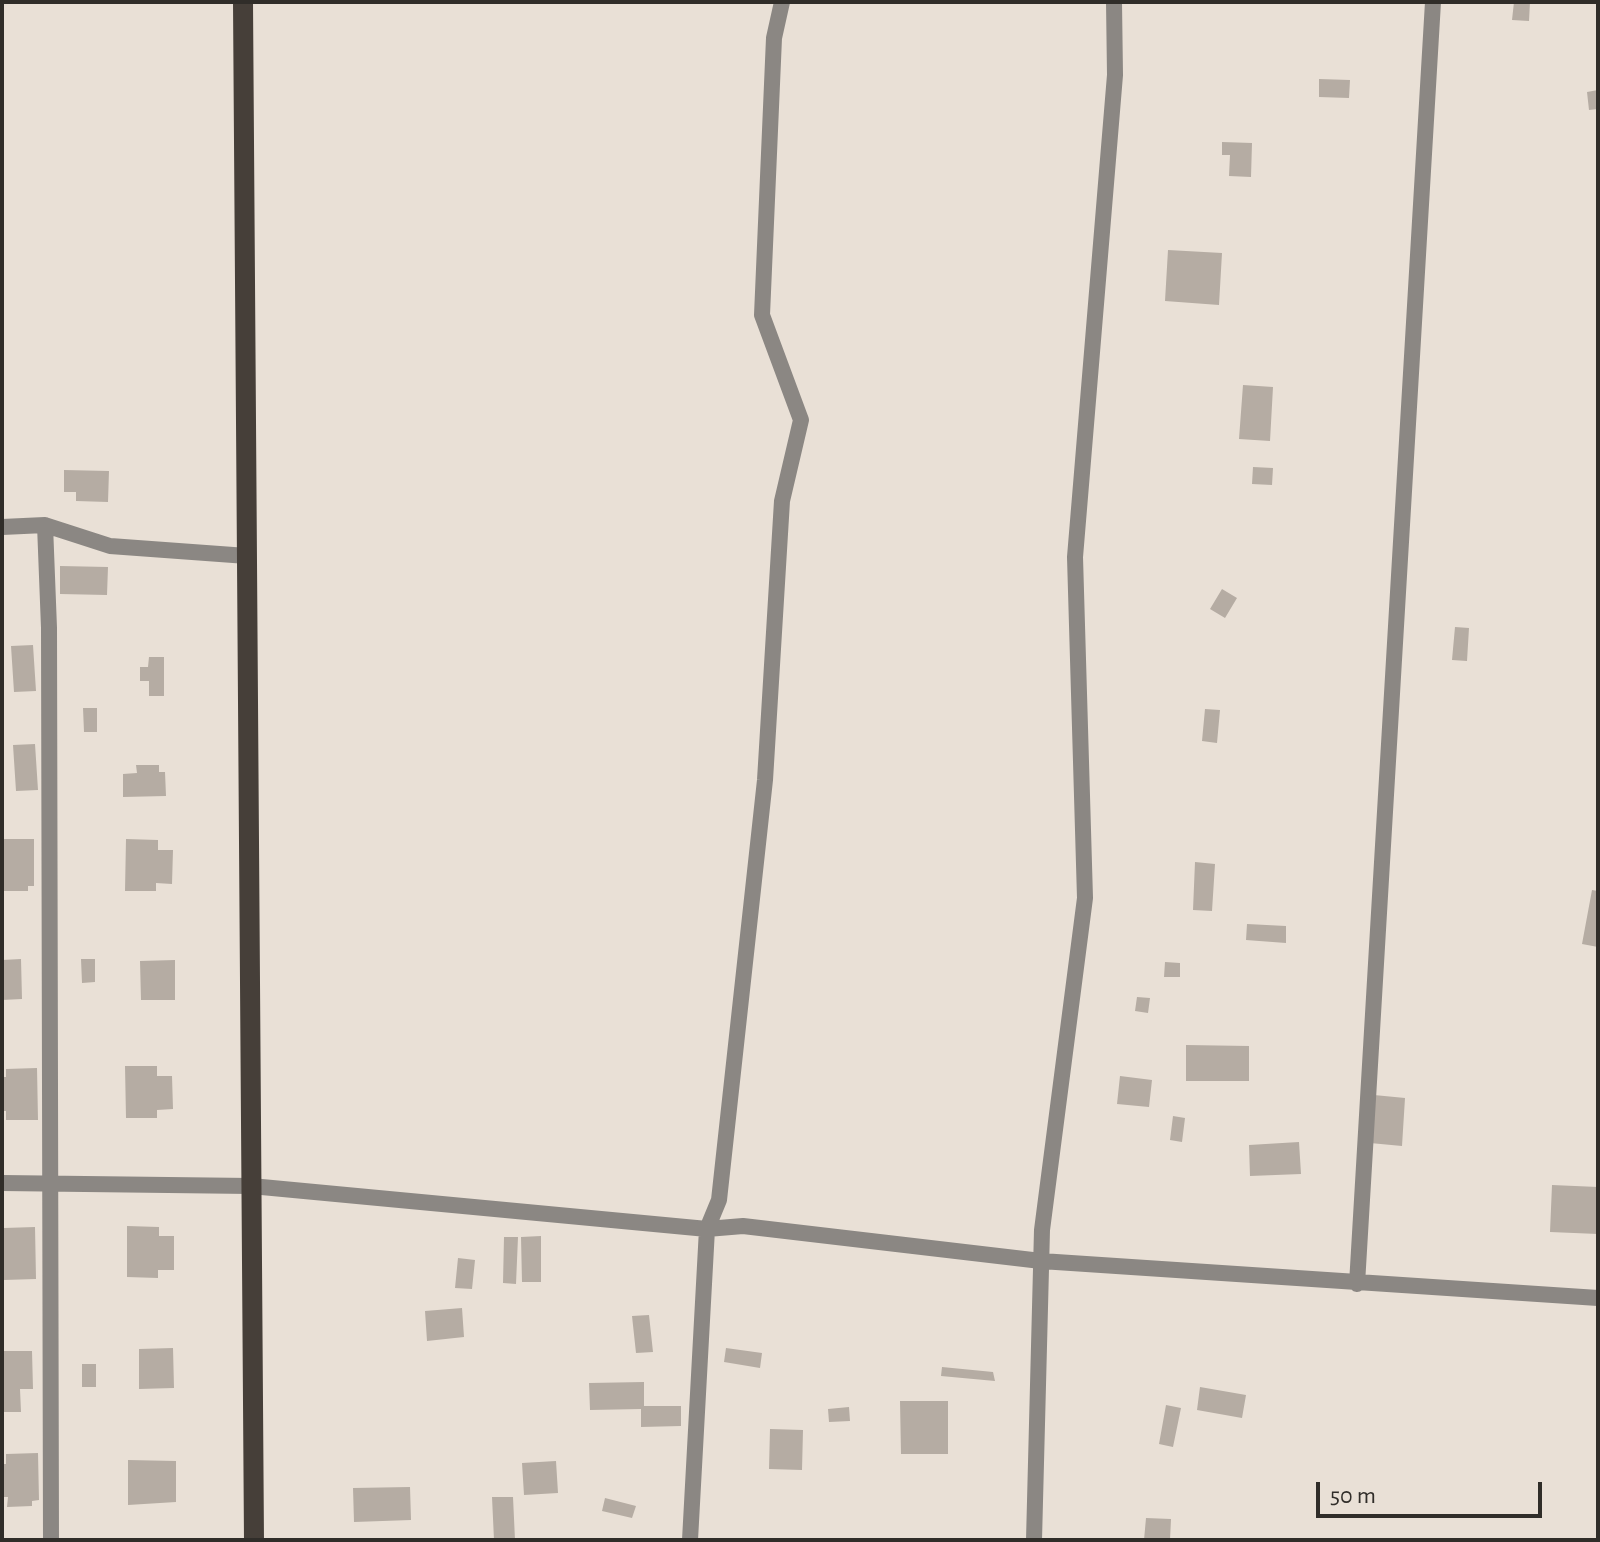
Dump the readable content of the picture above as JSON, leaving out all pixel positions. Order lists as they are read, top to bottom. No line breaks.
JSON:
{"scale_bar":"50 m"}
